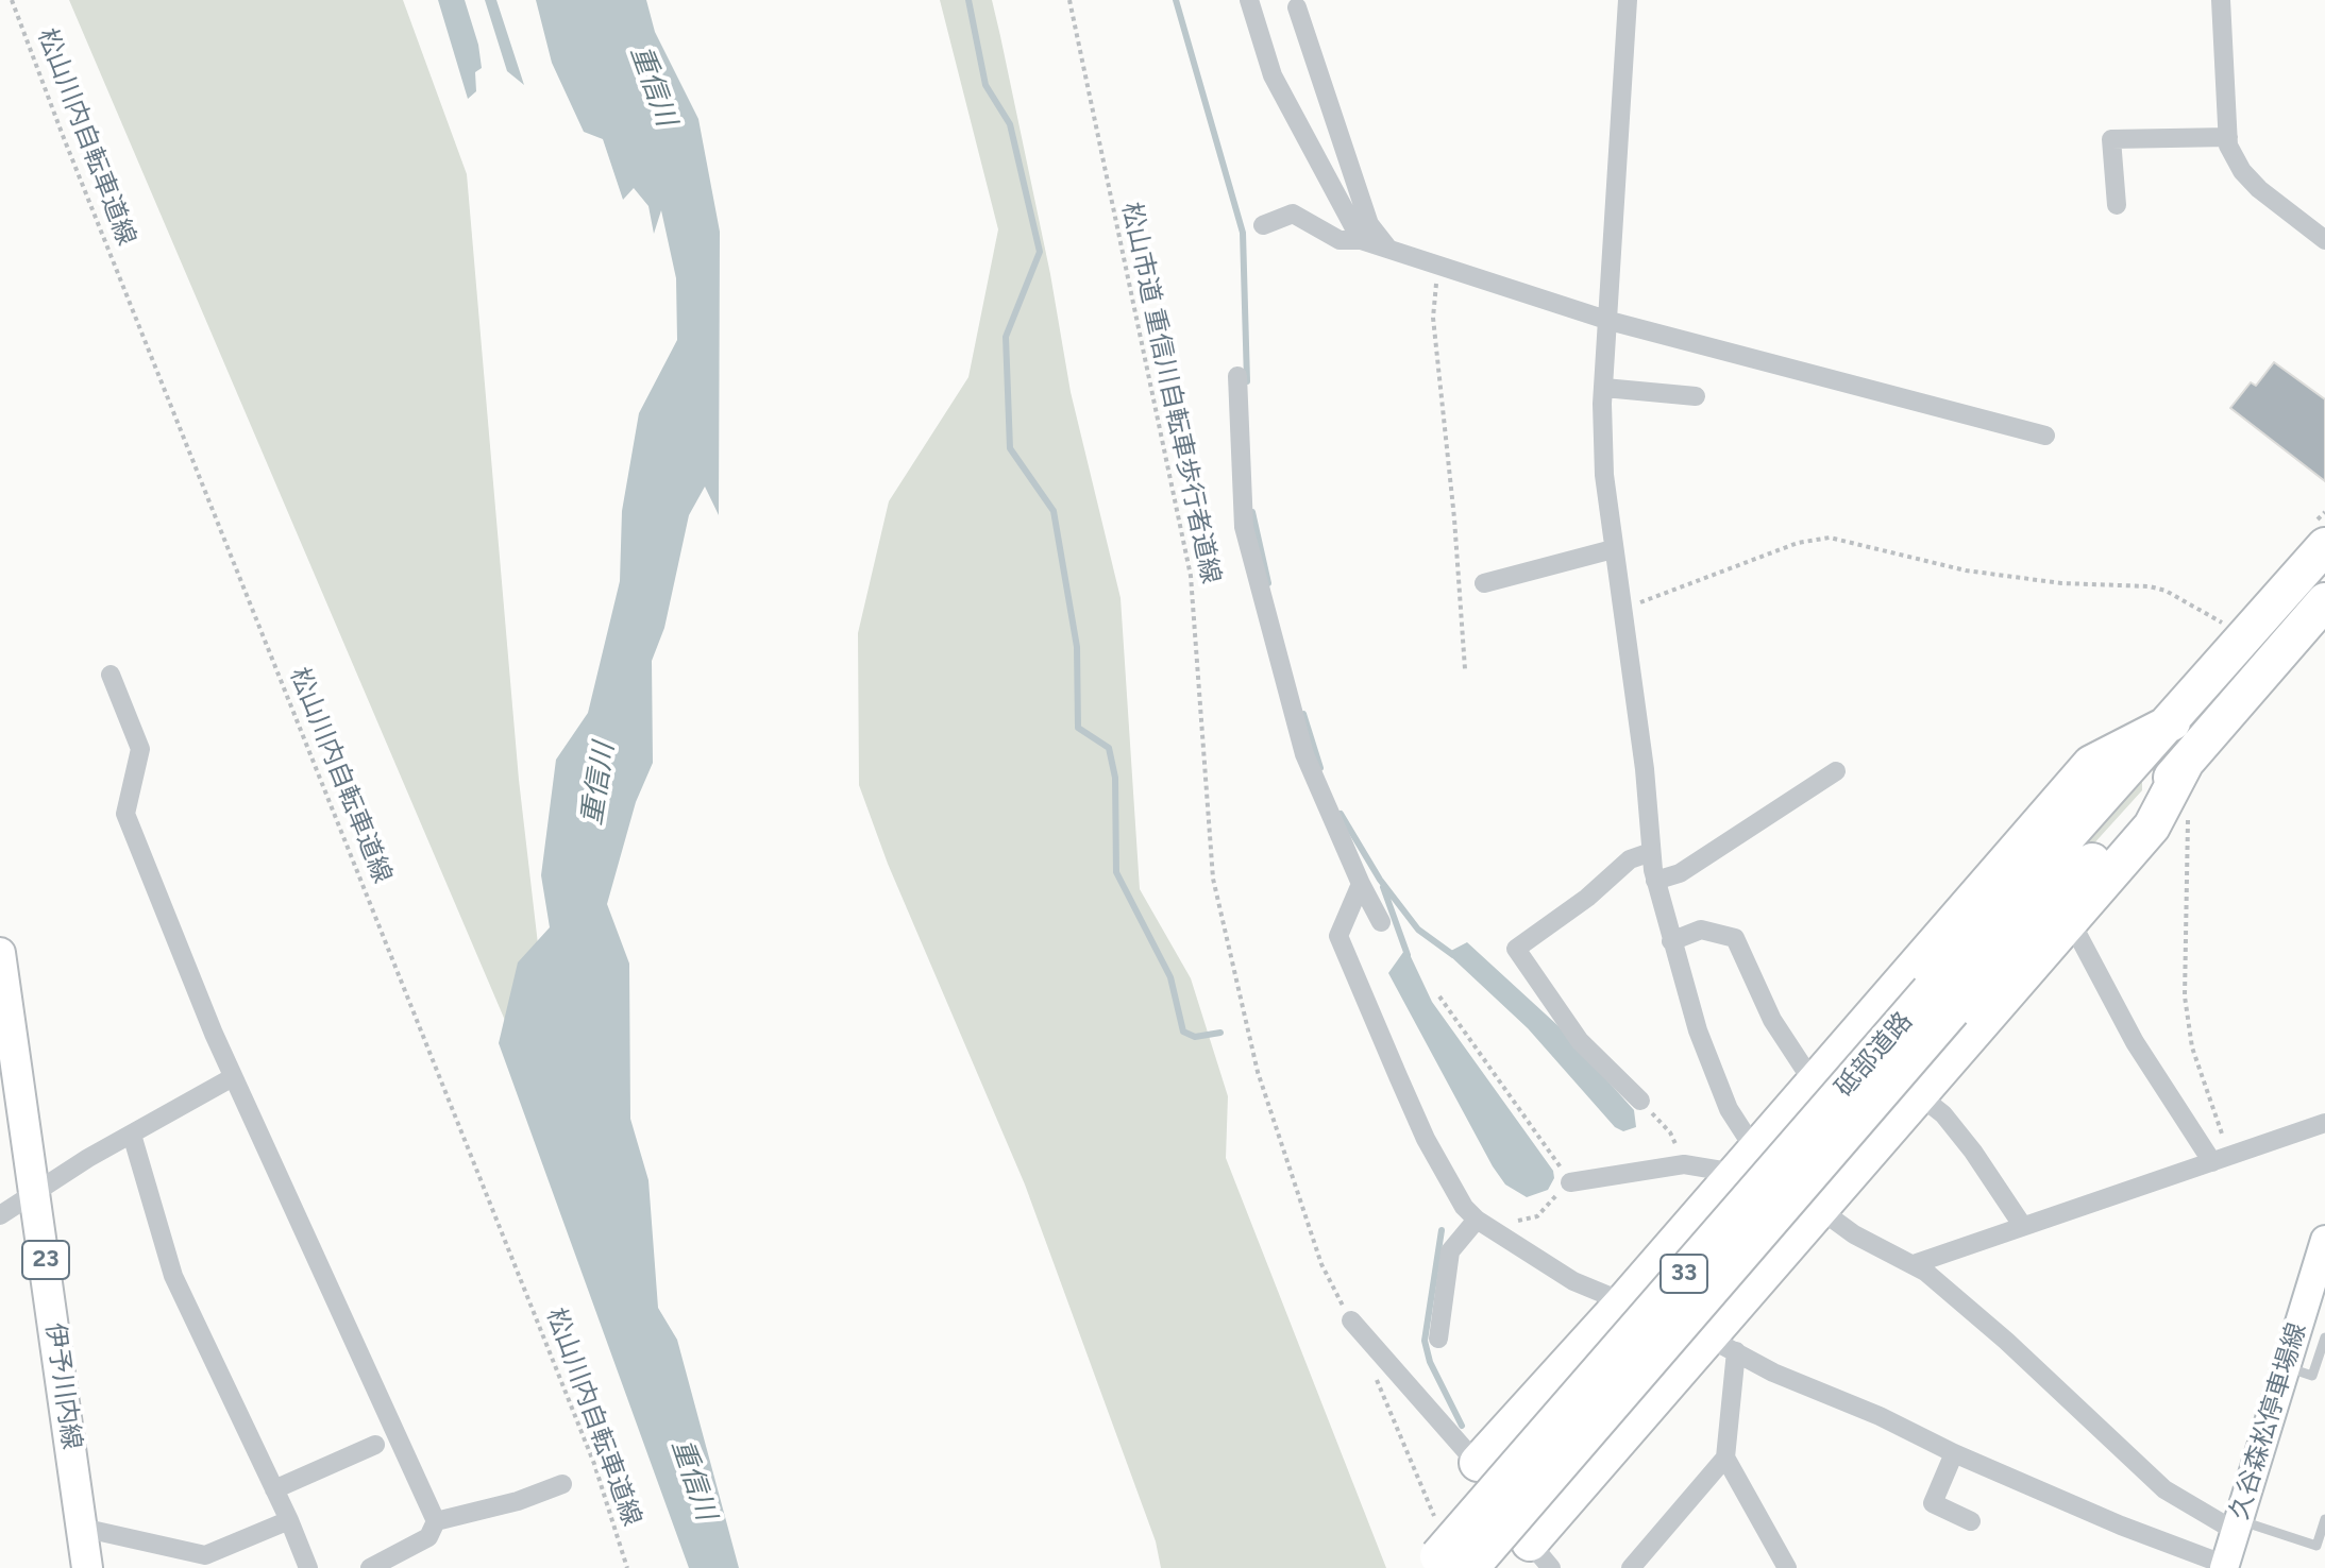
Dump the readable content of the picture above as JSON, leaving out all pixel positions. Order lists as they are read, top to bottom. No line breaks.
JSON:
{"streets":{"highway":["砥部道路","33"],"main road":["23","伊予川内線","久谷森松停車場線"],"path":["松山川内自転車道線","松山市道 重信川自転車歩行者道線"]},"water":["重信川"]}
